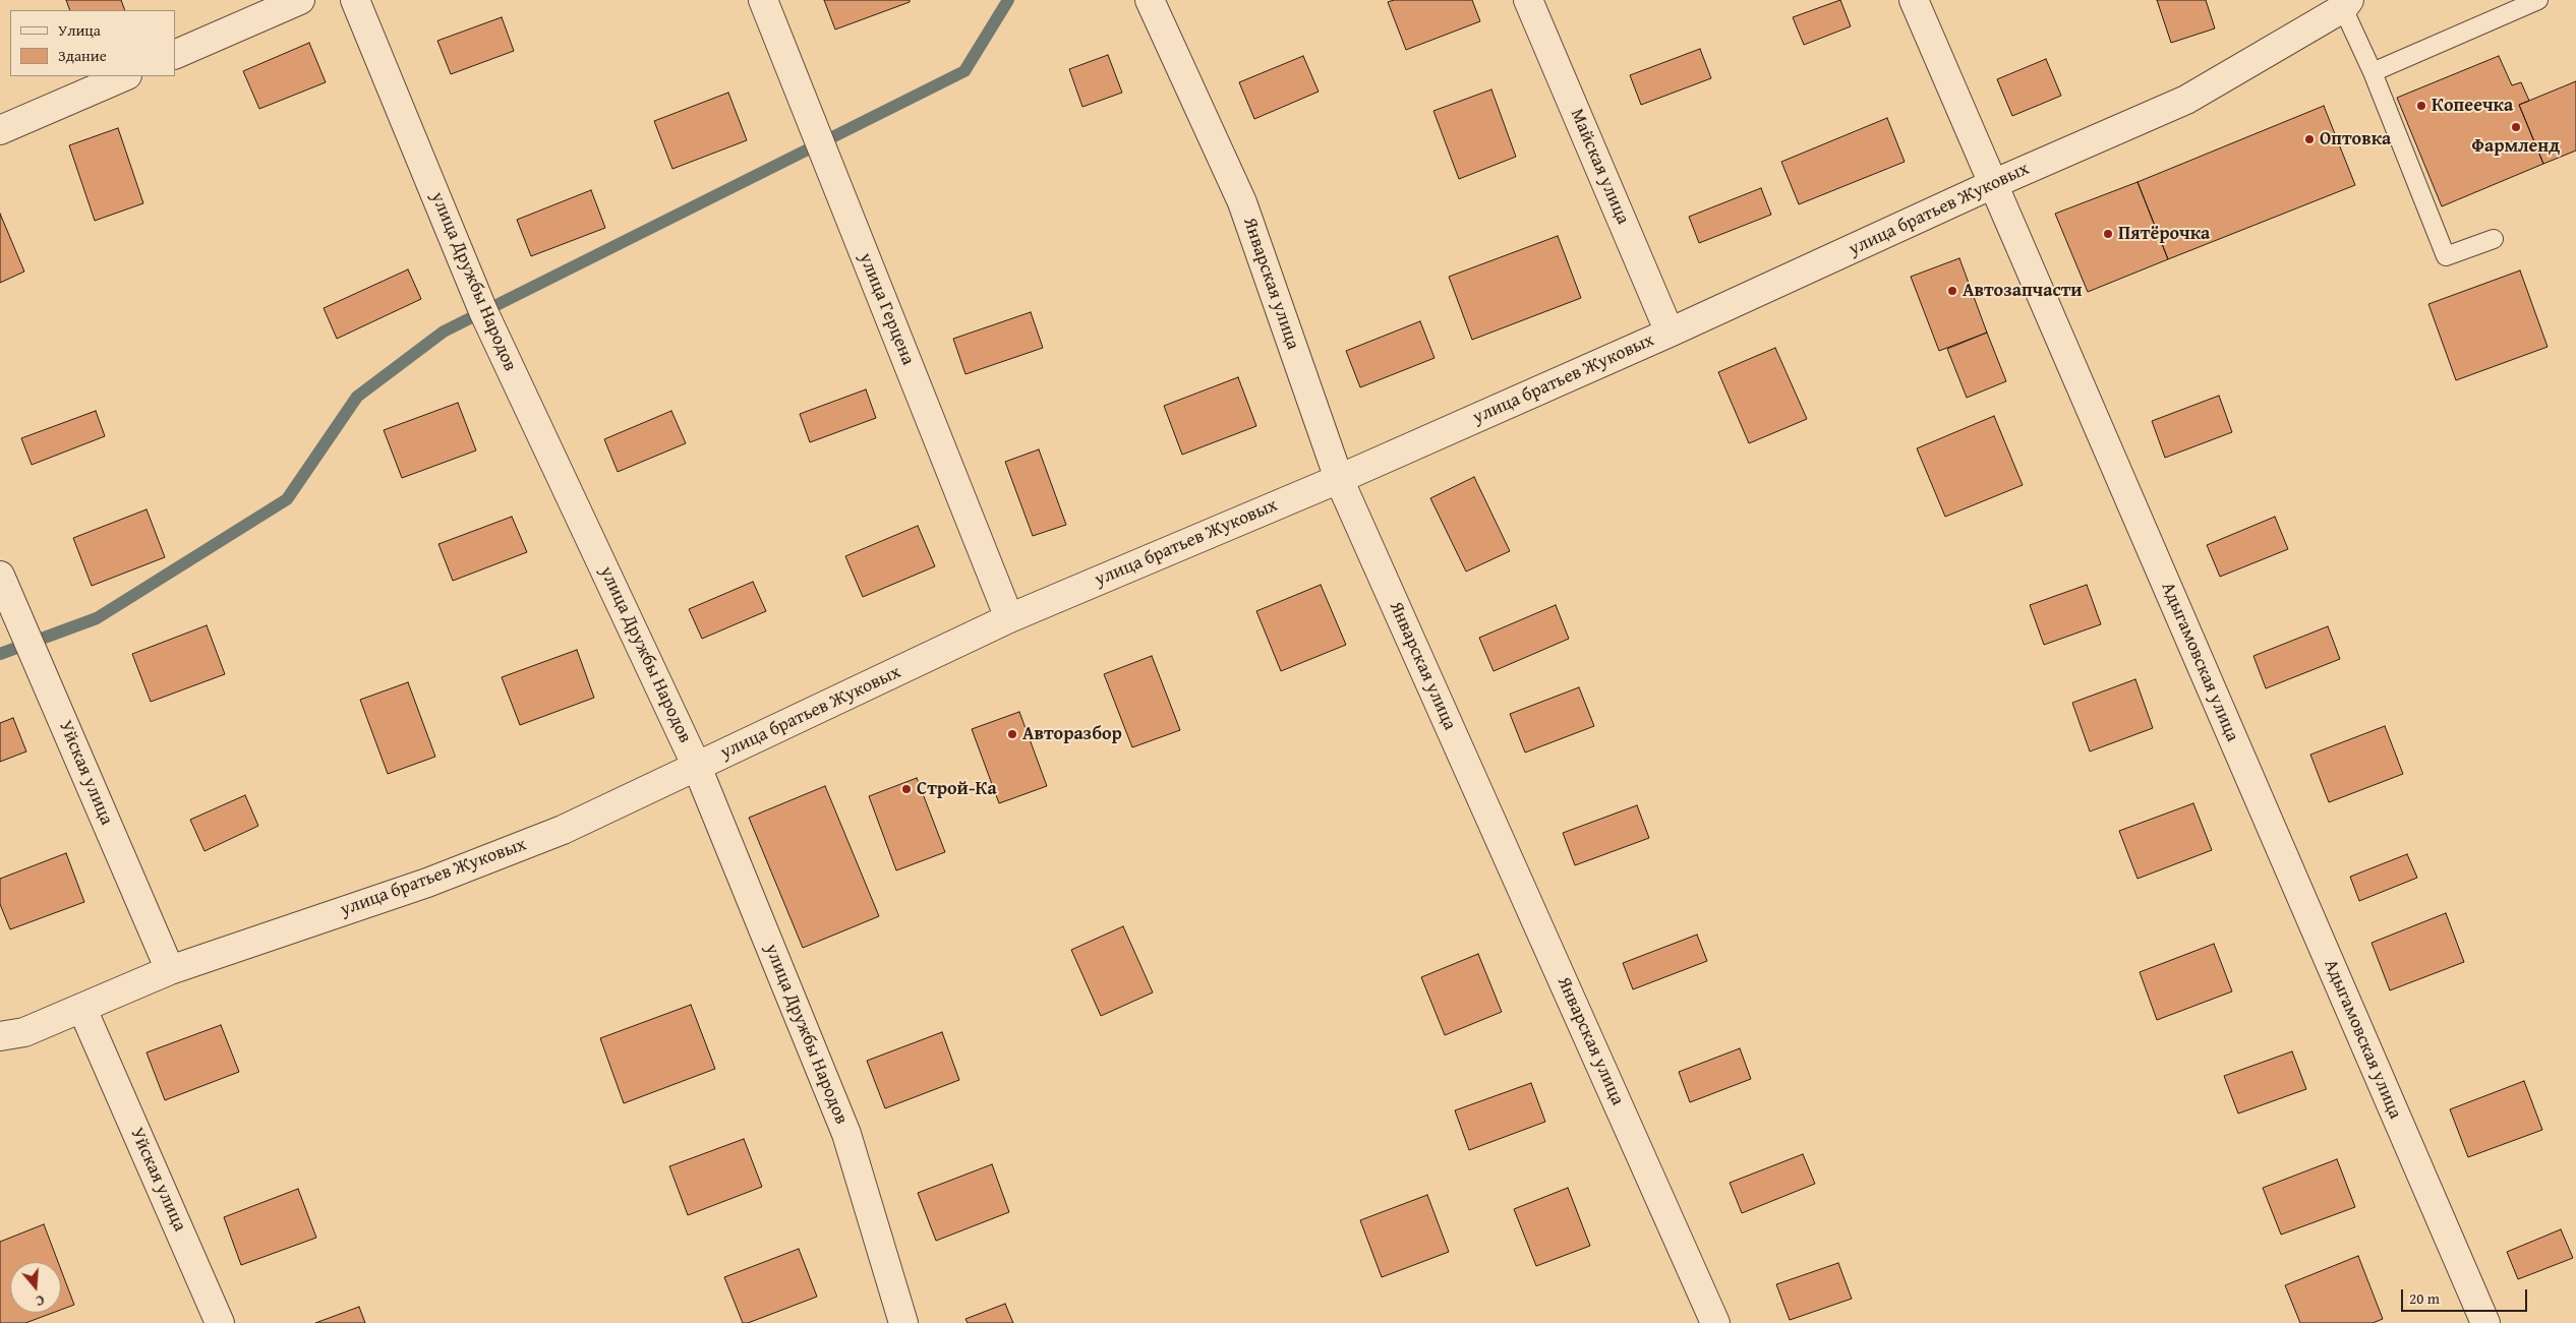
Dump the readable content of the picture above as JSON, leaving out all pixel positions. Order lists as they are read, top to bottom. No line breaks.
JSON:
{"streets":{"street":["Майская улица","улица братьев Жуковых","улица Дружбы Народов","Январская улица","улица Герцена","Адыгамовская улица","Уйская улица"]},"crossings":[["Майская улица","улица братьев Жуковых"],["улица братьев Жуковых","улица Дружбы Народов"],["улица братьев Жуковых","Январская улица"],["улица братьев Жуковых","улица Герцена"],["улица братьев Жуковых","Адыгамовская улица"],["улица братьев Жуковых","Уйская улица"]],"places":["Копеечка","Фармленд","Оптовка","Пятёрочка","Автозапчасти","Авторазбор","Строй-Ка"],"legend":["Улица","Здание"],"scale_bar":"20 m","north":"bottom"}
